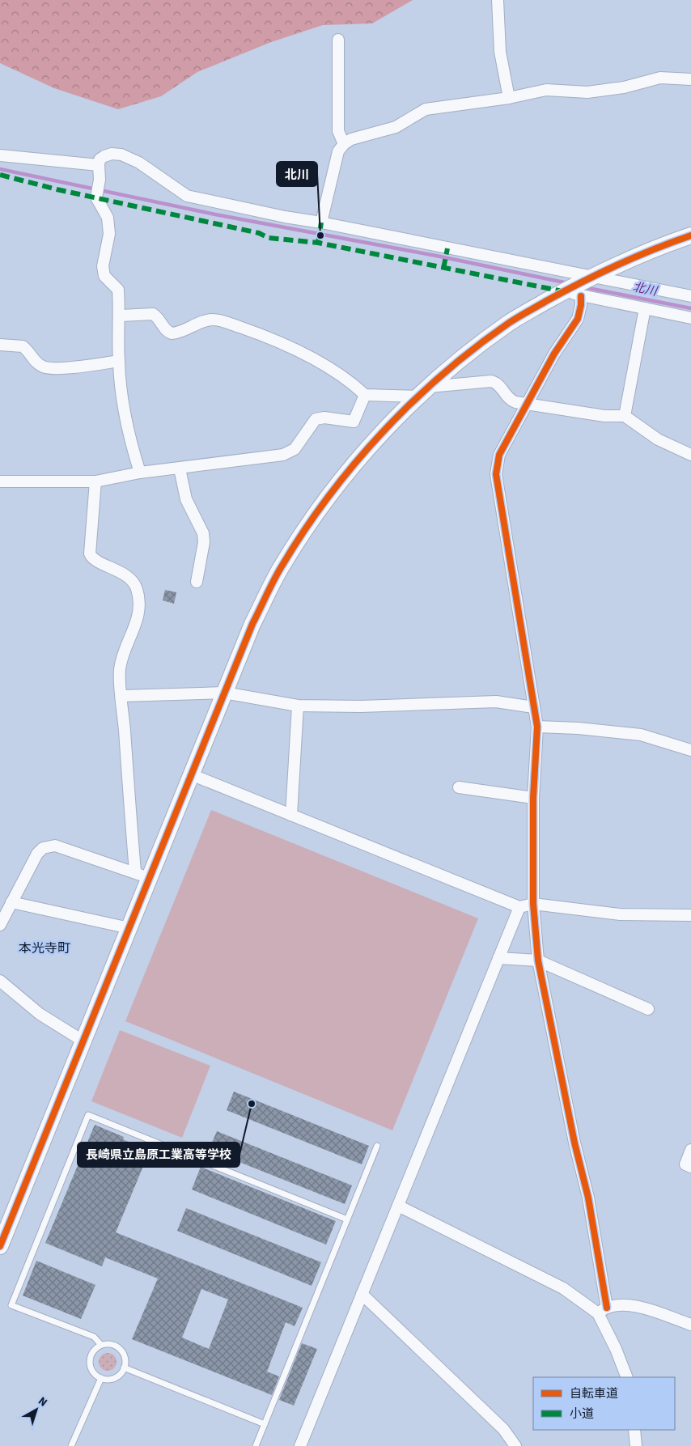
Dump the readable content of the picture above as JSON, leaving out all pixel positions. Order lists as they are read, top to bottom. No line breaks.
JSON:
{"districts":["本光寺町"],"water":["北川"],"places":["北川","長崎県立島原工業高等学校"],"legend":["自転車道","小道"],"north":"top right"}
